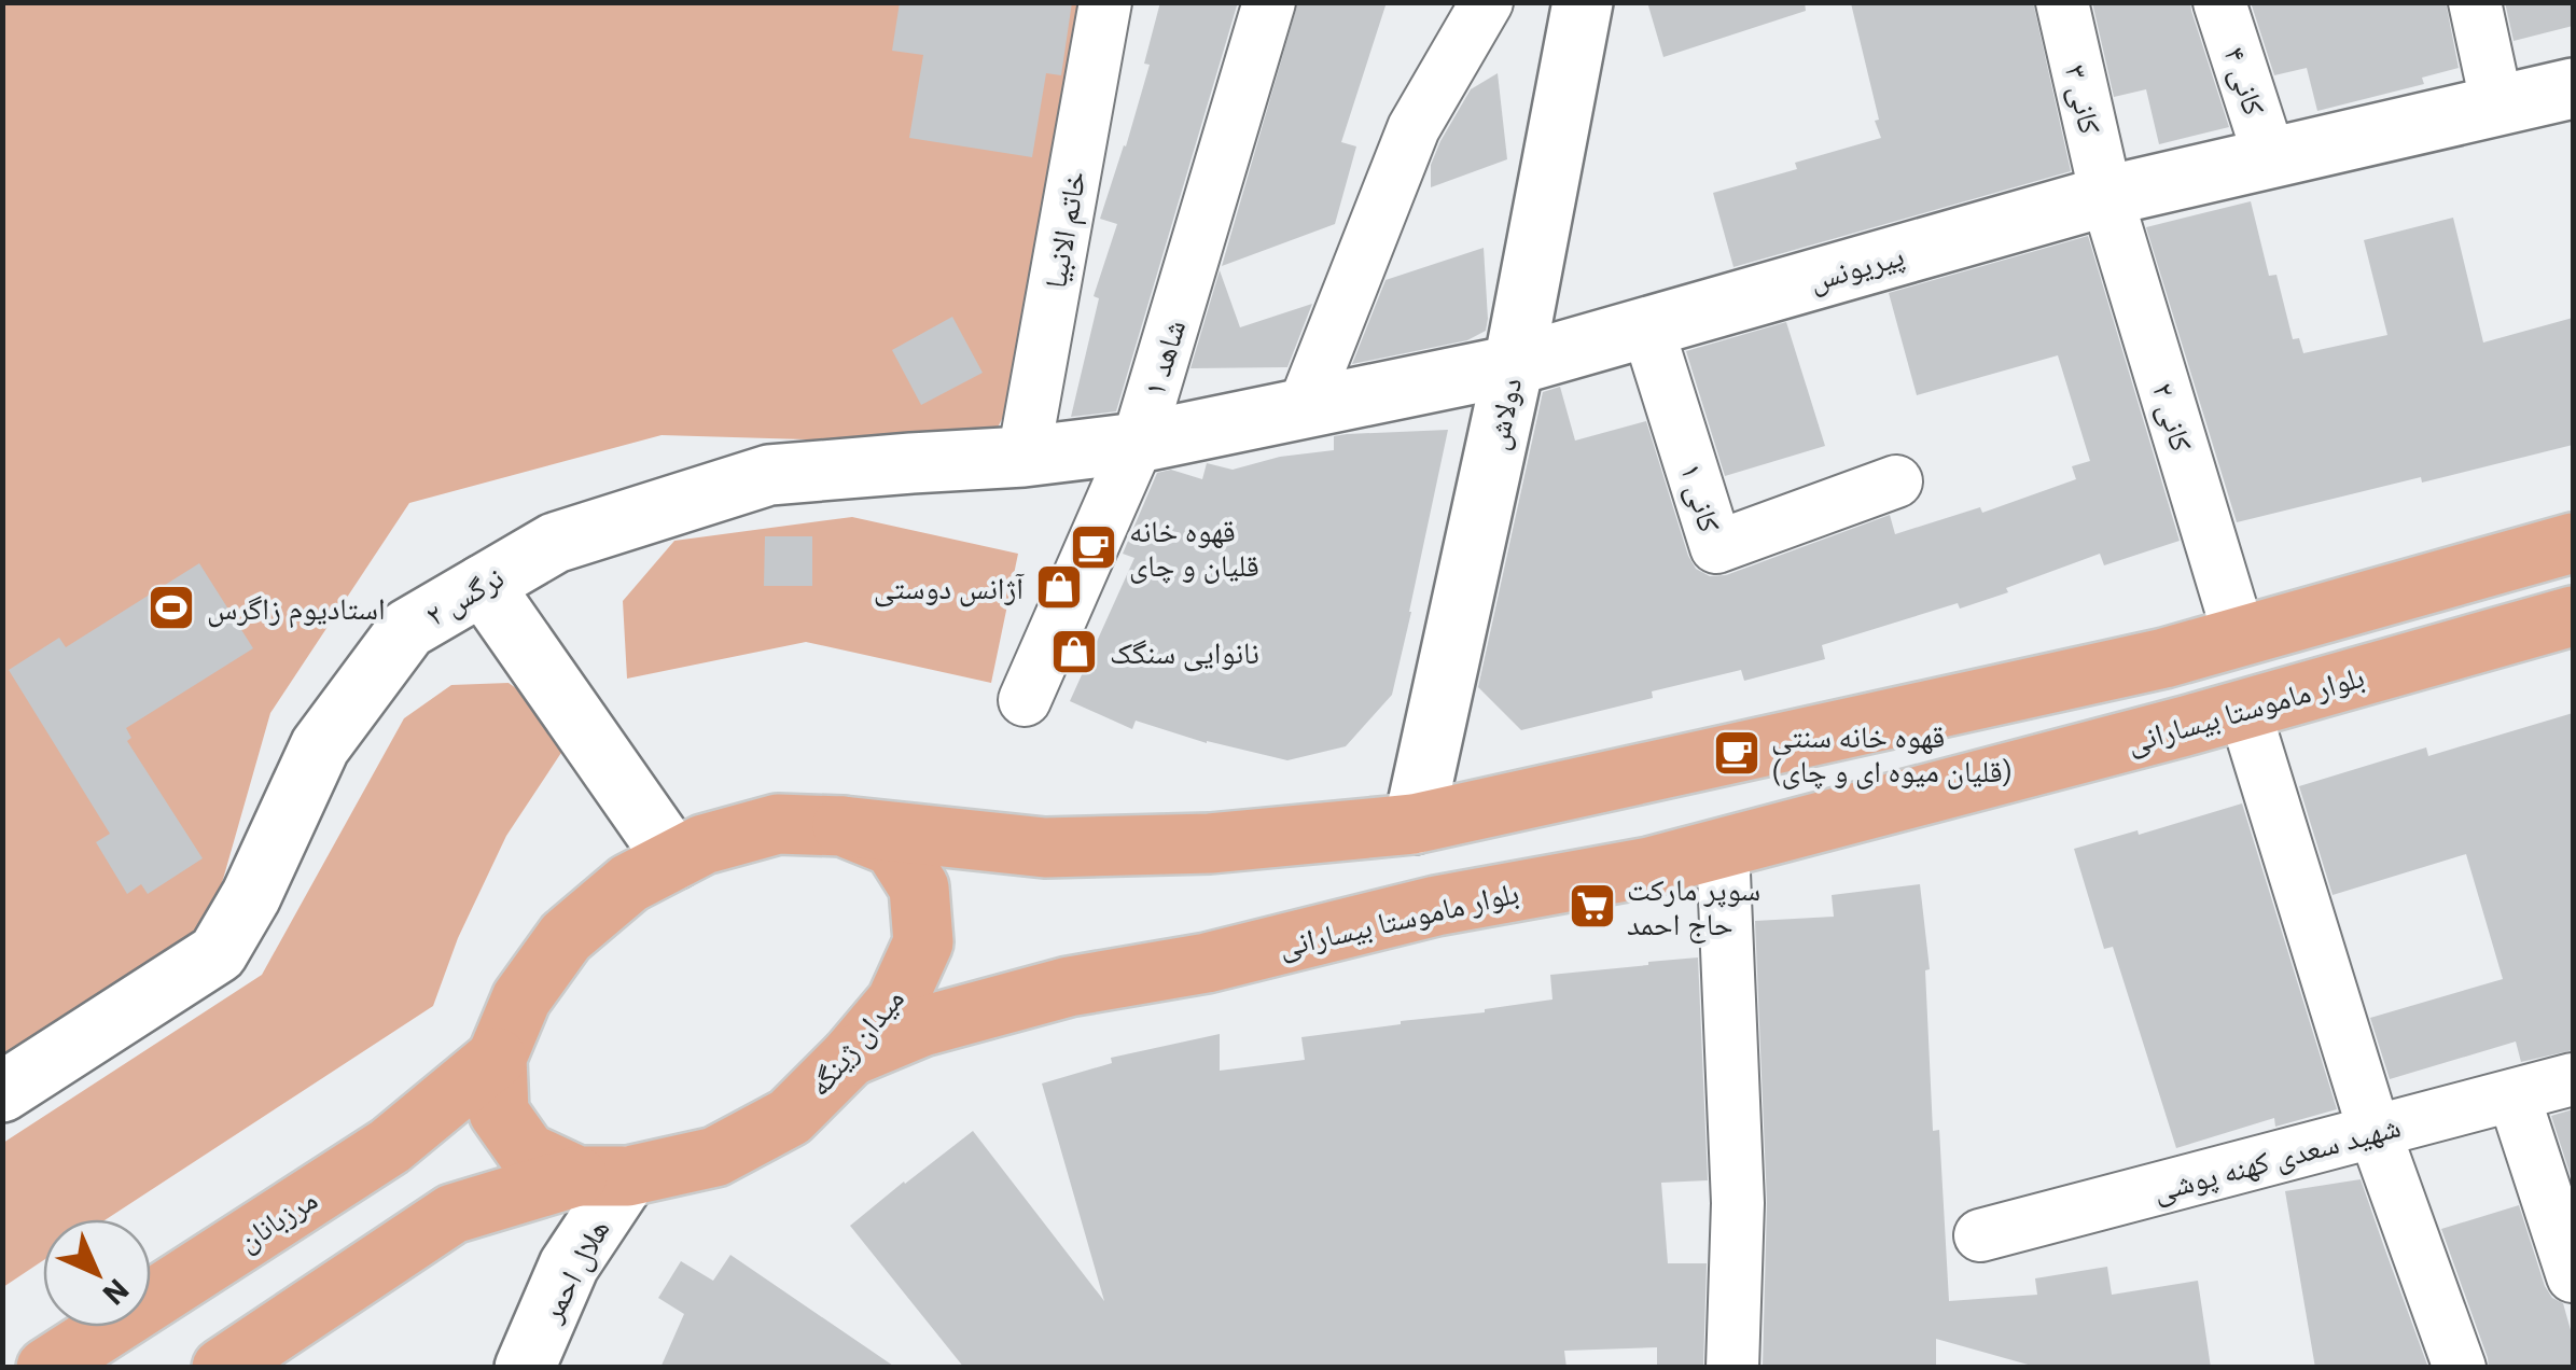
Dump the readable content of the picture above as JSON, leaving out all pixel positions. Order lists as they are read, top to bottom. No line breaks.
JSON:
{"streets":{"main road":["بلوار ماموستا بیسارانی","میدان ژینگه","مرزبانان"],"street":["کانی ۴","کانی ۳","خاتم الانبیا","پیریونس","شاهد ۱","دولاش","کانی ۲","کانی ۱","نرگس ۲","شهید سعدی کهنه پوشی","هلال احمر"]},"crossings":[["کانی ۴","پیریونس"],["کانی ۳","پیریونس"],["کانی ۳","کانی ۲"],["خاتم الانبیا","نرگس ۲"],["پیریونس","شاهد ۱"],["پیریونس","دولاش"],["پیریونس","کانی ۲"],["پیریونس","کانی ۱"],["پیریونس","نرگس ۲"],["شاهد ۱","نرگس ۲"],["بلوار ماموستا بیسارانی","میدان ژینگه"],["بلوار ماموستا بیسارانی","مرزبانان"],["بلوار ماموستا بیسارانی","هلال احمر"],["میدان ژینگه","مرزبانان"],["میدان ژینگه","هلال احمر"],["مرزبانان","هلال احمر"]],"places":{"cafe":["قهوه خانه قلیان و چای","قهوه خانه سنتی (قلیان میوه ای و چای)"],"shop":["آژانس دوستی","نانوایی سنگک"],"sports":["استادیوم زاگرس"],"supermarket":["سوپر مارکت حاج احمد"]},"north":"bottom right"}
